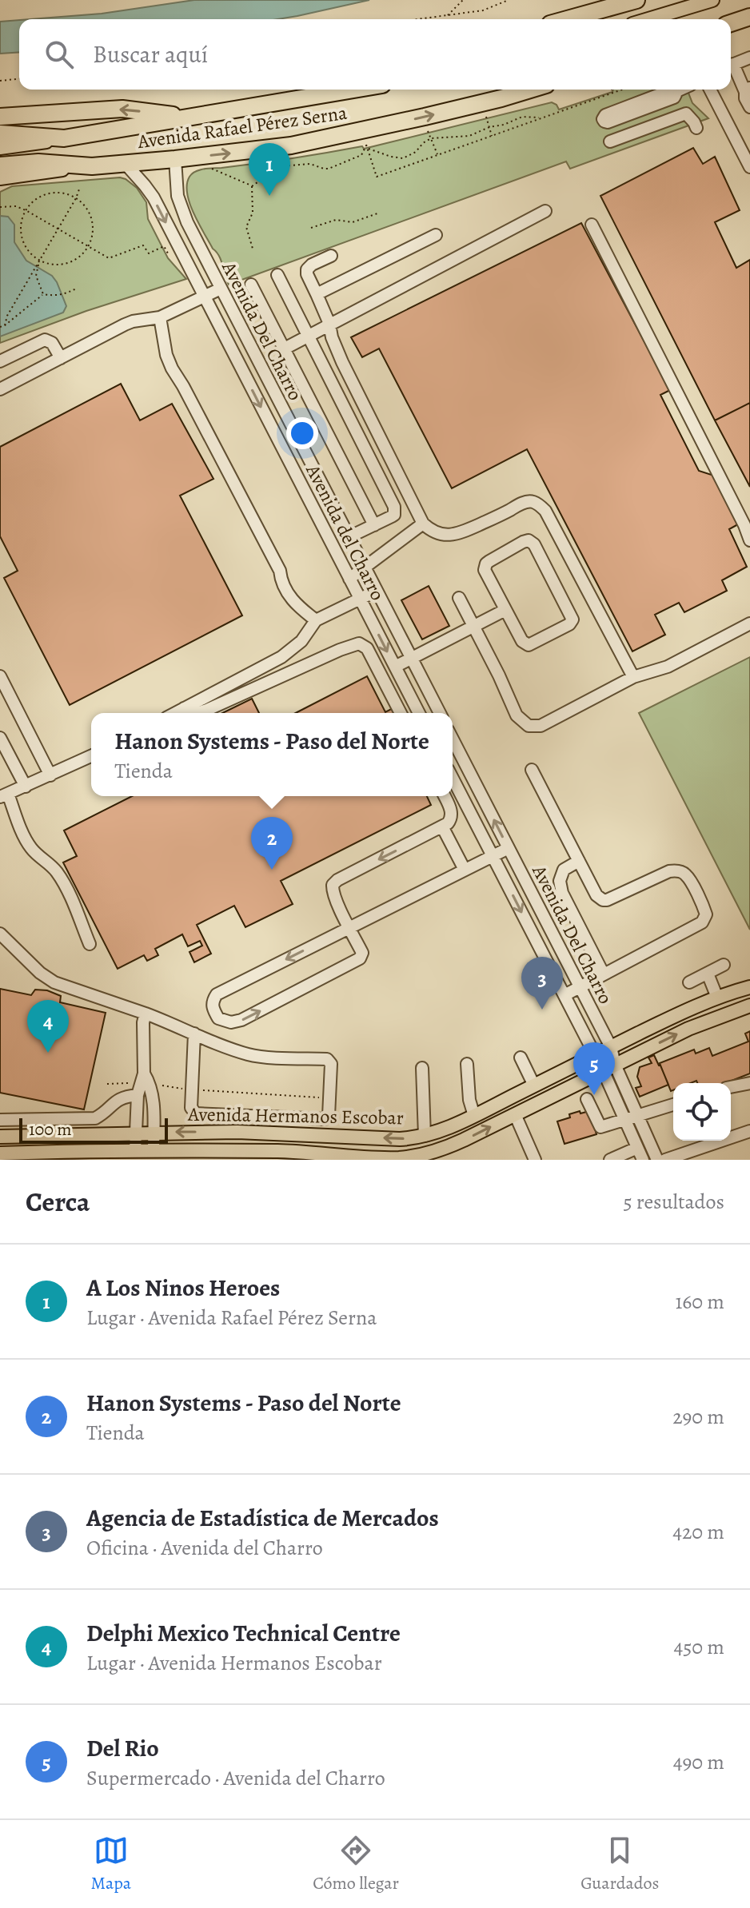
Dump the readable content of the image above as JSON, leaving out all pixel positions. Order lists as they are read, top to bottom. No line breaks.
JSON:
{"streets":{"highway":["Avenida Rafael Pérez Serna"],"main road":["Avenida Hermanos Escobar"],"street":["Avenida Del Charro","Avenida del Charro"]},"crossings":[["Avenida Rafael Pérez Serna","Avenida Del Charro"],["Avenida Rafael Pérez Serna","Avenida del Charro"],["Avenida Del Charro","Avenida del Charro"],["Avenida Del Charro","Avenida Hermanos Escobar"],["Avenida del Charro","Avenida Hermanos Escobar"]],"scale_bar":"100 m","page":{"search":"Buscar aquí","pins":["1","2","3","4","5"],"popup":["Hanon Systems - Paso del Norte","Tienda"],"scale":"100 m","heading":["Cerca","5 resultados"],"list":[{"mark":"1","name":"A Los Ninos Heroes","note":"Lugar · Avenida Rafael Pérez Serna","value":"160 m"},{"mark":"2","name":"Hanon Systems - Paso del Norte","note":"Tienda","value":"290 m"},{"mark":"3","name":"Agencia de Estadística de Mercados","note":"Oficina · Avenida del Charro","value":"420 m"},{"mark":"4","name":"Delphi Mexico Technical Centre","note":"Lugar · Avenida Hermanos Escobar","value":"450 m"},{"mark":"5","name":"Del Rio","note":"Supermercado · Avenida del Charro","value":"490 m"}],"nav":["Mapa","Cómo llegar","Guardados"]}}
